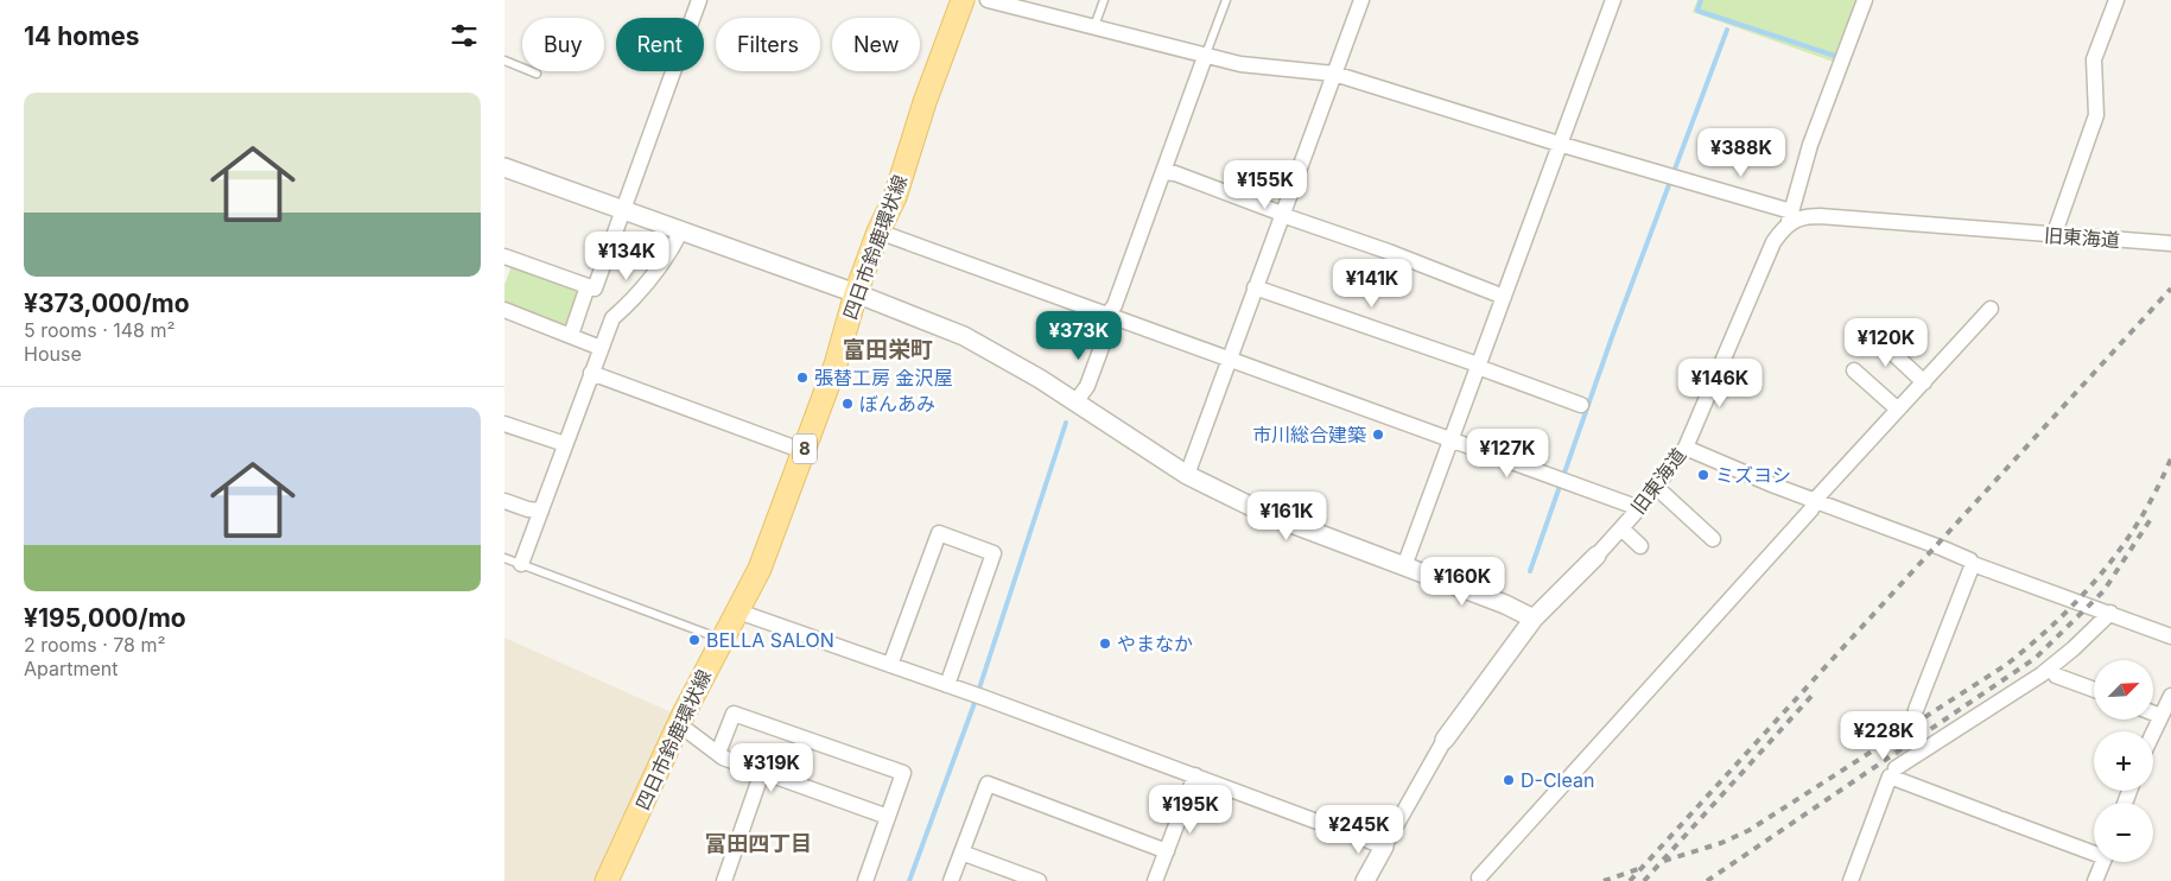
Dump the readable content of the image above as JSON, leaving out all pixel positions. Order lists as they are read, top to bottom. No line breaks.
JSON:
{"streets":{"main road":["四日市鈴鹿環状線","8"],"street":["旧東海道"]},"districts":["富田栄町","富田四丁目"],"places":["張替工房 金沢屋","ぼんあみ","市川総合建築","ミズヨシ","BELLA SALON","やまなか","D-Clean"],"north":"top right","page":{"heading":"14 homes","chip":["Buy","Rent","Filters","New"],"list":[{"name":"¥373,000/mo","note":"5 rooms · 148 m² · House"},{"name":"¥195,000/mo","note":"2 rooms · 78 m² · Apartment"}],"price":["¥388K","¥155K","¥134K","¥141K","¥373K","¥120K","¥146K","¥127K","¥161K","¥160K","¥228K","¥319K","¥195K","¥245K"],"map_buttons":["+","−"]}}
